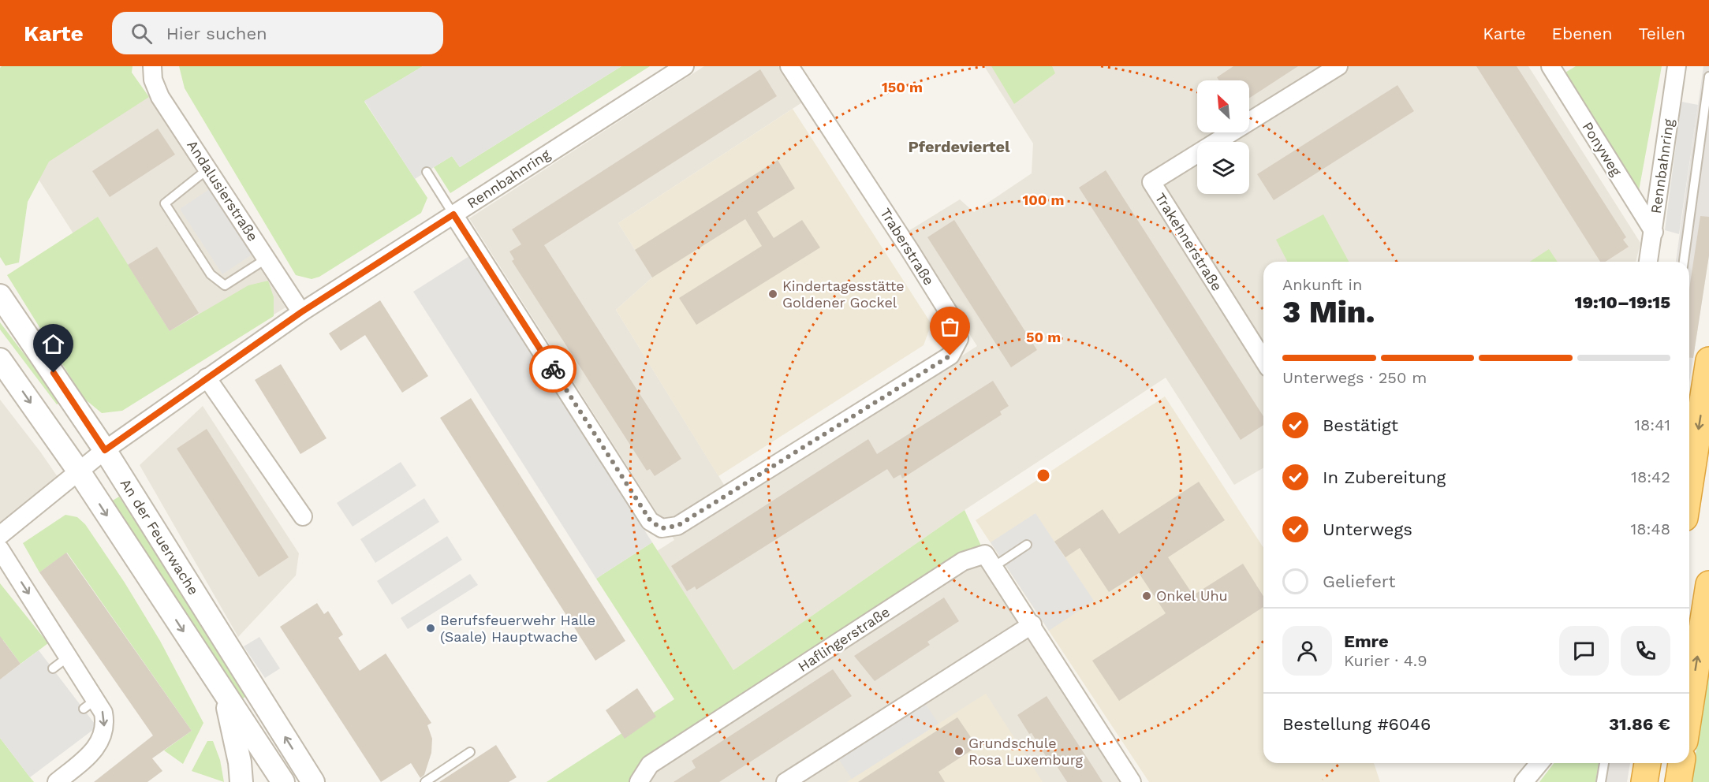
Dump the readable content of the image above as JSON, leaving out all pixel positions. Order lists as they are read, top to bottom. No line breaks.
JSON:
{"streets":{"street":["Ponyweg","Rennbahnring","Andalusierstraße","Trakehnerstraße","Traberstraße","An der Feuerwache","Haflingerstraße"]},"crossings":[["Ponyweg","Rennbahnring"],["Rennbahnring","Andalusierstraße"],["Rennbahnring","Traberstraße"],["Rennbahnring","An der Feuerwache"]],"districts":["Pferdeviertel"],"places":["Kindertagesstätte Goldener Gockel","Onkel Uhu","Berufsfeuerwehr Halle (Saale) Hauptwache","Grundschule Rosa Luxemburg"],"north":"top left","page":{"header":"Karte","search":"Hier suchen","nav":["Karte","Ebenen","Teilen"],"heading":["3 Min.","Ankunft in","19:10–19:15"],"panel":["Emre","Kurier · 4.9","Bestellung #6046","31.86 €"],"bar":"Unterwegs · 250 m","list":[["Bestätigt","18:41"],["In Zubereitung","18:42"],["Unterwegs","18:48"],"Geliefert"]},"rings":["150 m","100 m","50 m"]}
